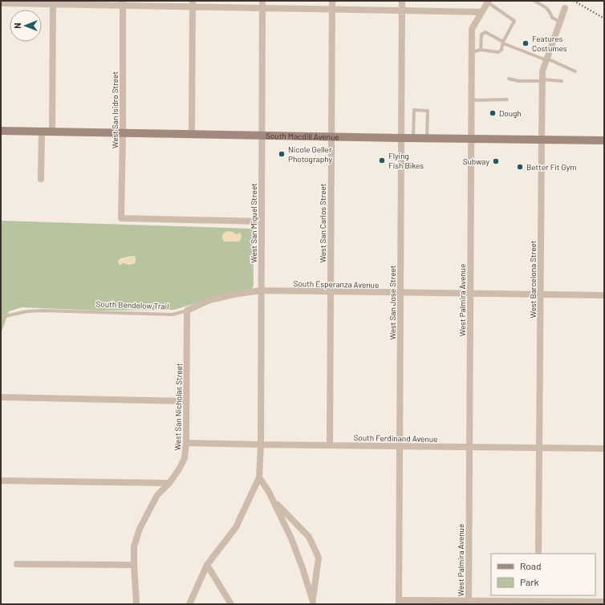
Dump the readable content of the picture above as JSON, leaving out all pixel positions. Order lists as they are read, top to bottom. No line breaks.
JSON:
{"streets":{"street":["West San Isidro Street","South Macdill Avenue","West San Miguel Street","West San Carlos Street","West Barcelona Street","South Esperanza Avenue","West Palmira Avenue","West San Jose Street","South Bendelow Trail","West San Nicholas Street","South Ferdinand Avenue"]},"crossings":[["West San Isidro Street","South Macdill Avenue"],["West San Isidro Street","West San Miguel Street"],["South Macdill Avenue","West San Miguel Street"],["South Macdill Avenue","West San Carlos Street"],["South Macdill Avenue","West Barcelona Street"],["South Macdill Avenue","West Palmira Avenue"],["South Macdill Avenue","West San Jose Street"],["West San Miguel Street","South Esperanza Avenue"],["West San Miguel Street","South Bendelow Trail"],["West San Miguel Street","South Ferdinand Avenue"],["West San Carlos Street","South Esperanza Avenue"],["West San Carlos Street","South Ferdinand Avenue"],["West Barcelona Street","South Esperanza Avenue"],["West Barcelona Street","South Ferdinand Avenue"],["South Esperanza Avenue","West Palmira Avenue"],["South Esperanza Avenue","West San Jose Street"],["South Esperanza Avenue","South Bendelow Trail"],["West Palmira Avenue","South Ferdinand Avenue"],["West San Jose Street","South Ferdinand Avenue"],["South Bendelow Trail","West San Nicholas Street"],["West San Nicholas Street","South Ferdinand Avenue"]],"places":["Features Costumes","Dough","Nicole Geller Photography","Flying Fish Bikes","Subway","Better Fit Gym"],"legend":["Road","Park"],"north":"left"}
